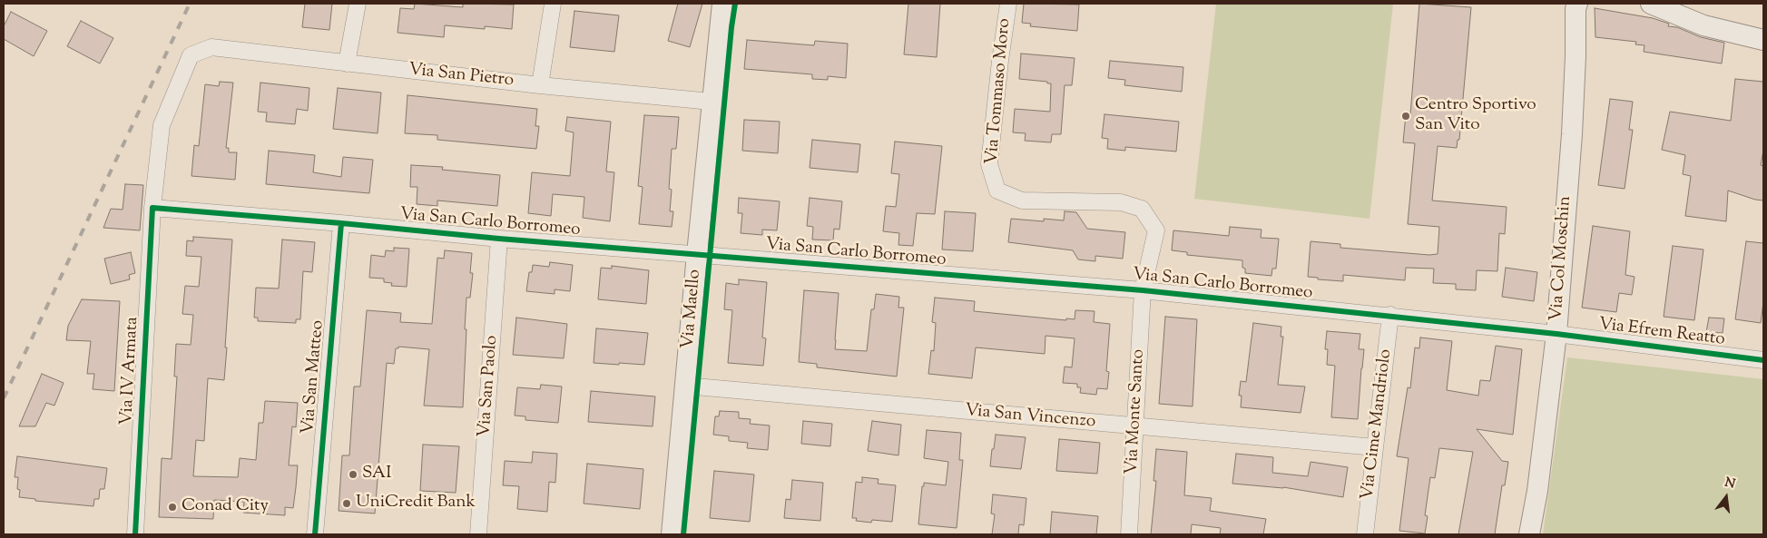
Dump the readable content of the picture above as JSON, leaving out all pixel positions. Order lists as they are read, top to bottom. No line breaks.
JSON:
{"streets":{"street":["Via San Pietro","Via Tommaso Moro","Via San Carlo Borromeo","Via Col Moschin","Via Maello","Via Efrem Reatto","Via IV Armata","Via San Matteo","Via San Paolo","Via Monte Santo","Via San Vincenzo","Via Cime Mandriolo"]},"crossings":[["Via San Pietro","Via Maello"],["Via San Pietro","Via IV Armata"],["Via Tommaso Moro","Via San Carlo Borromeo"],["Via Tommaso Moro","Via Monte Santo"],["Via San Carlo Borromeo","Via Col Moschin"],["Via San Carlo Borromeo","Via Maello"],["Via San Carlo Borromeo","Via Efrem Reatto"],["Via San Carlo Borromeo","Via IV Armata"],["Via San Carlo Borromeo","Via San Matteo"],["Via San Carlo Borromeo","Via San Paolo"],["Via San Carlo Borromeo","Via Monte Santo"],["Via San Carlo Borromeo","Via Cime Mandriolo"],["Via Col Moschin","Via Efrem Reatto"],["Via Maello","Via San Vincenzo"],["Via Monte Santo","Via San Vincenzo"],["Via San Vincenzo","Via Cime Mandriolo"]],"places":["Centro Sportivo San Vito","SAI","UniCredit Bank","Conad City"],"north":"top"}
